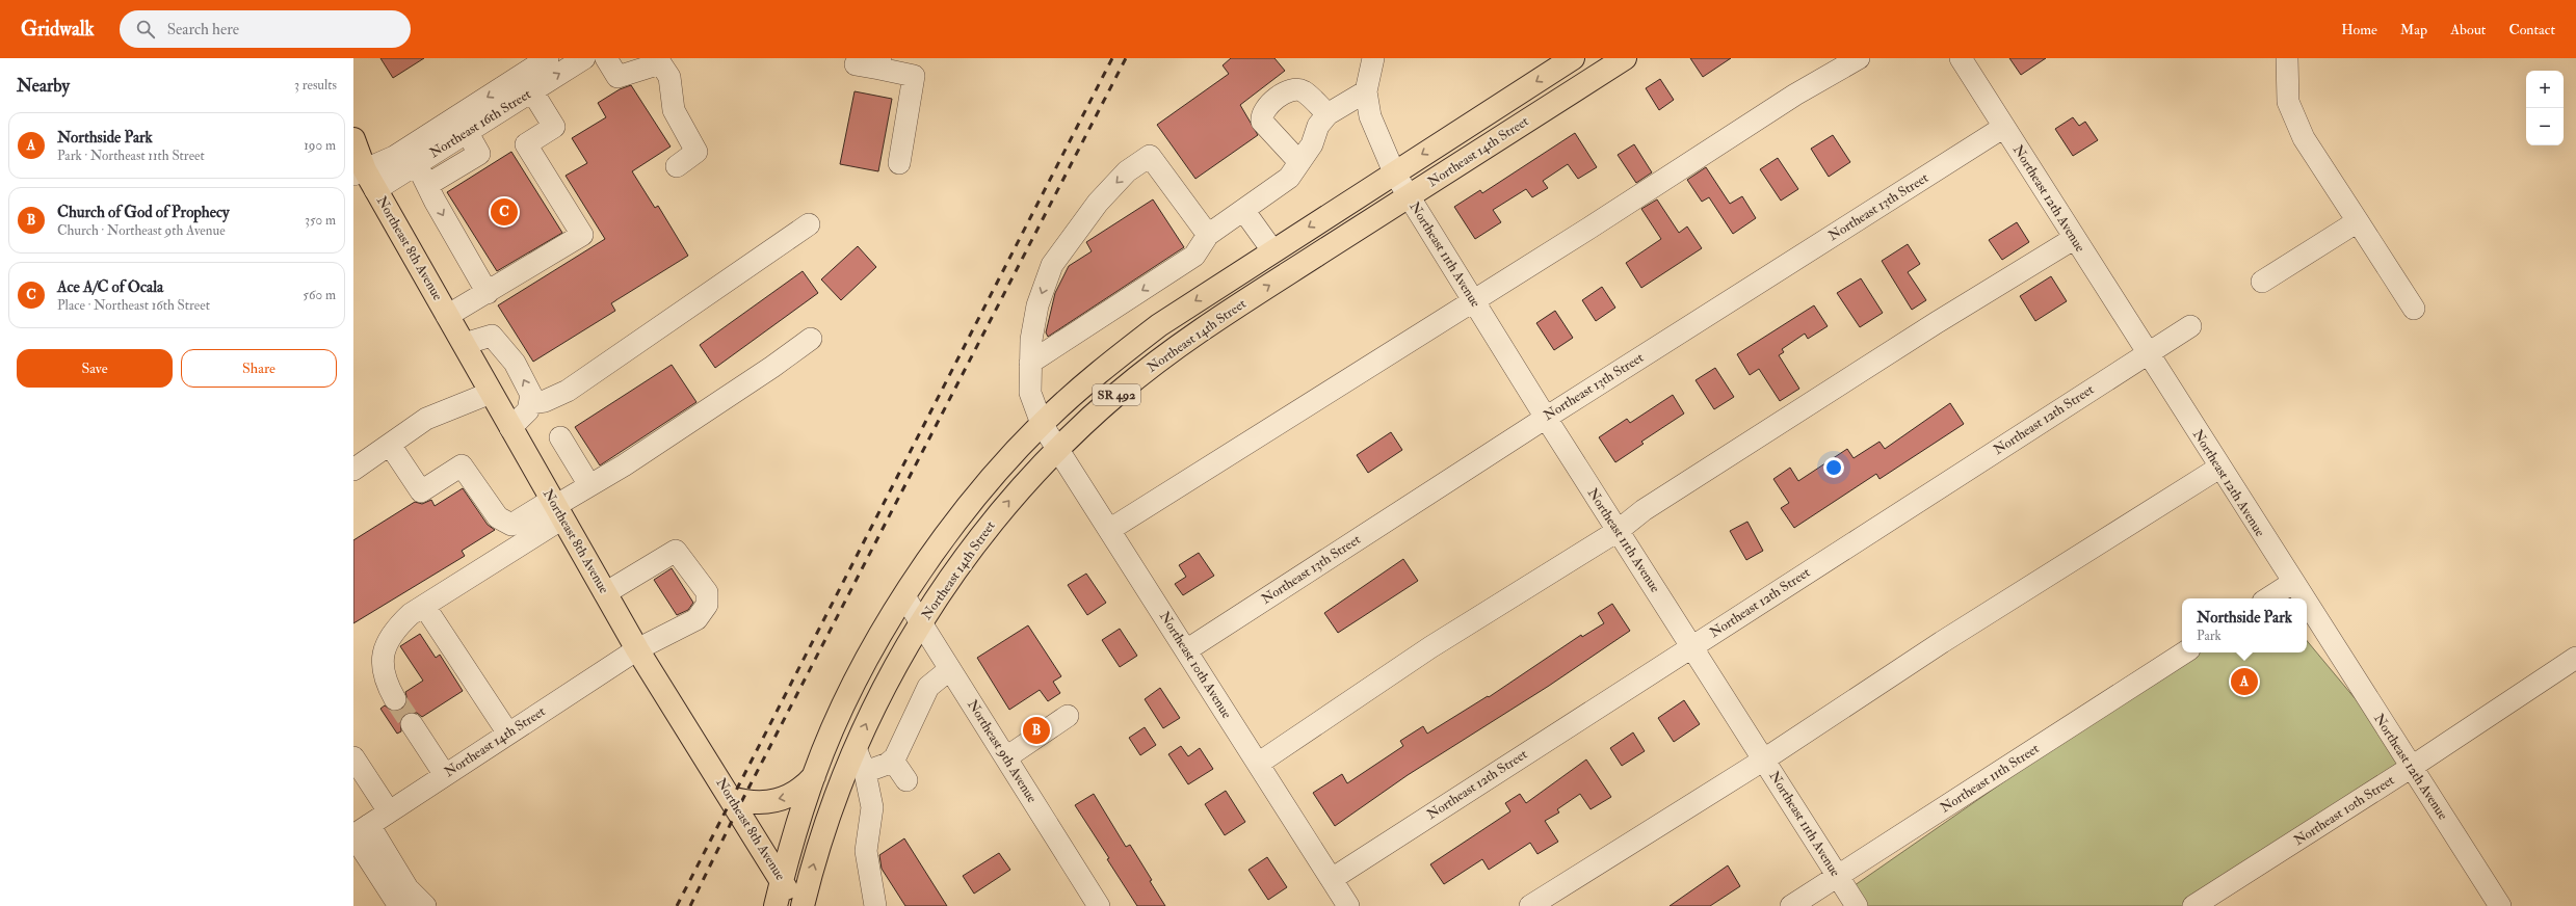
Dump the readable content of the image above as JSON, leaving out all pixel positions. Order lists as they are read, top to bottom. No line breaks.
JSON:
{"streets":{"main road":["Northeast 14th Street","Northeast 8th Avenue","SR 492"],"street":["Northeast 16th Street","Northeast 12th Avenue","Northeast 13th Street","Northeast 11th Avenue","Northeast 12th Street","Northeast 10th Avenue","Northeast 9th Avenue","Northeast 11th Street","Northeast 10th Street"]},"crossings":[["Northeast 16th Street","Northeast 8th Avenue"],["Northeast 14th Street","Northeast 8th Avenue"],["Northeast 14th Street","Northeast 11th Avenue"],["Northeast 14th Street","Northeast 10th Avenue"],["Northeast 14th Street","Northeast 9th Avenue"],["Northeast 12th Avenue","Northeast 13th Street"],["Northeast 12th Avenue","Northeast 12th Street"],["Northeast 12th Avenue","Northeast 10th Street"],["Northeast 13th Street","Northeast 11th Avenue"],["Northeast 13th Street","Northeast 10th Avenue"],["Northeast 11th Avenue","Northeast 12th Street"],["Northeast 11th Avenue","Northeast 11th Street"],["Northeast 12th Street","Northeast 10th Avenue"]],"page":{"header":"Gridwalk","search":"Search here","nav":["Home","Map","About","Contact"],"heading":["Nearby","3 results"],"map_buttons":["+","−"],"list":[{"mark":"A","name":"Northside Park","note":"Park · Northeast 11th Street","value":"190 m"},{"mark":"B","name":"Church of God of Prophecy","note":"Church · Northeast 9th Avenue","value":"350 m"},{"mark":"C","name":"Ace A/C of Ocala","note":"Place · Northeast 16th Street","value":"560 m"}],"pins":["C","A","B"],"buttons":["Save","Share"],"popup":["Northside Park","Park"]}}
